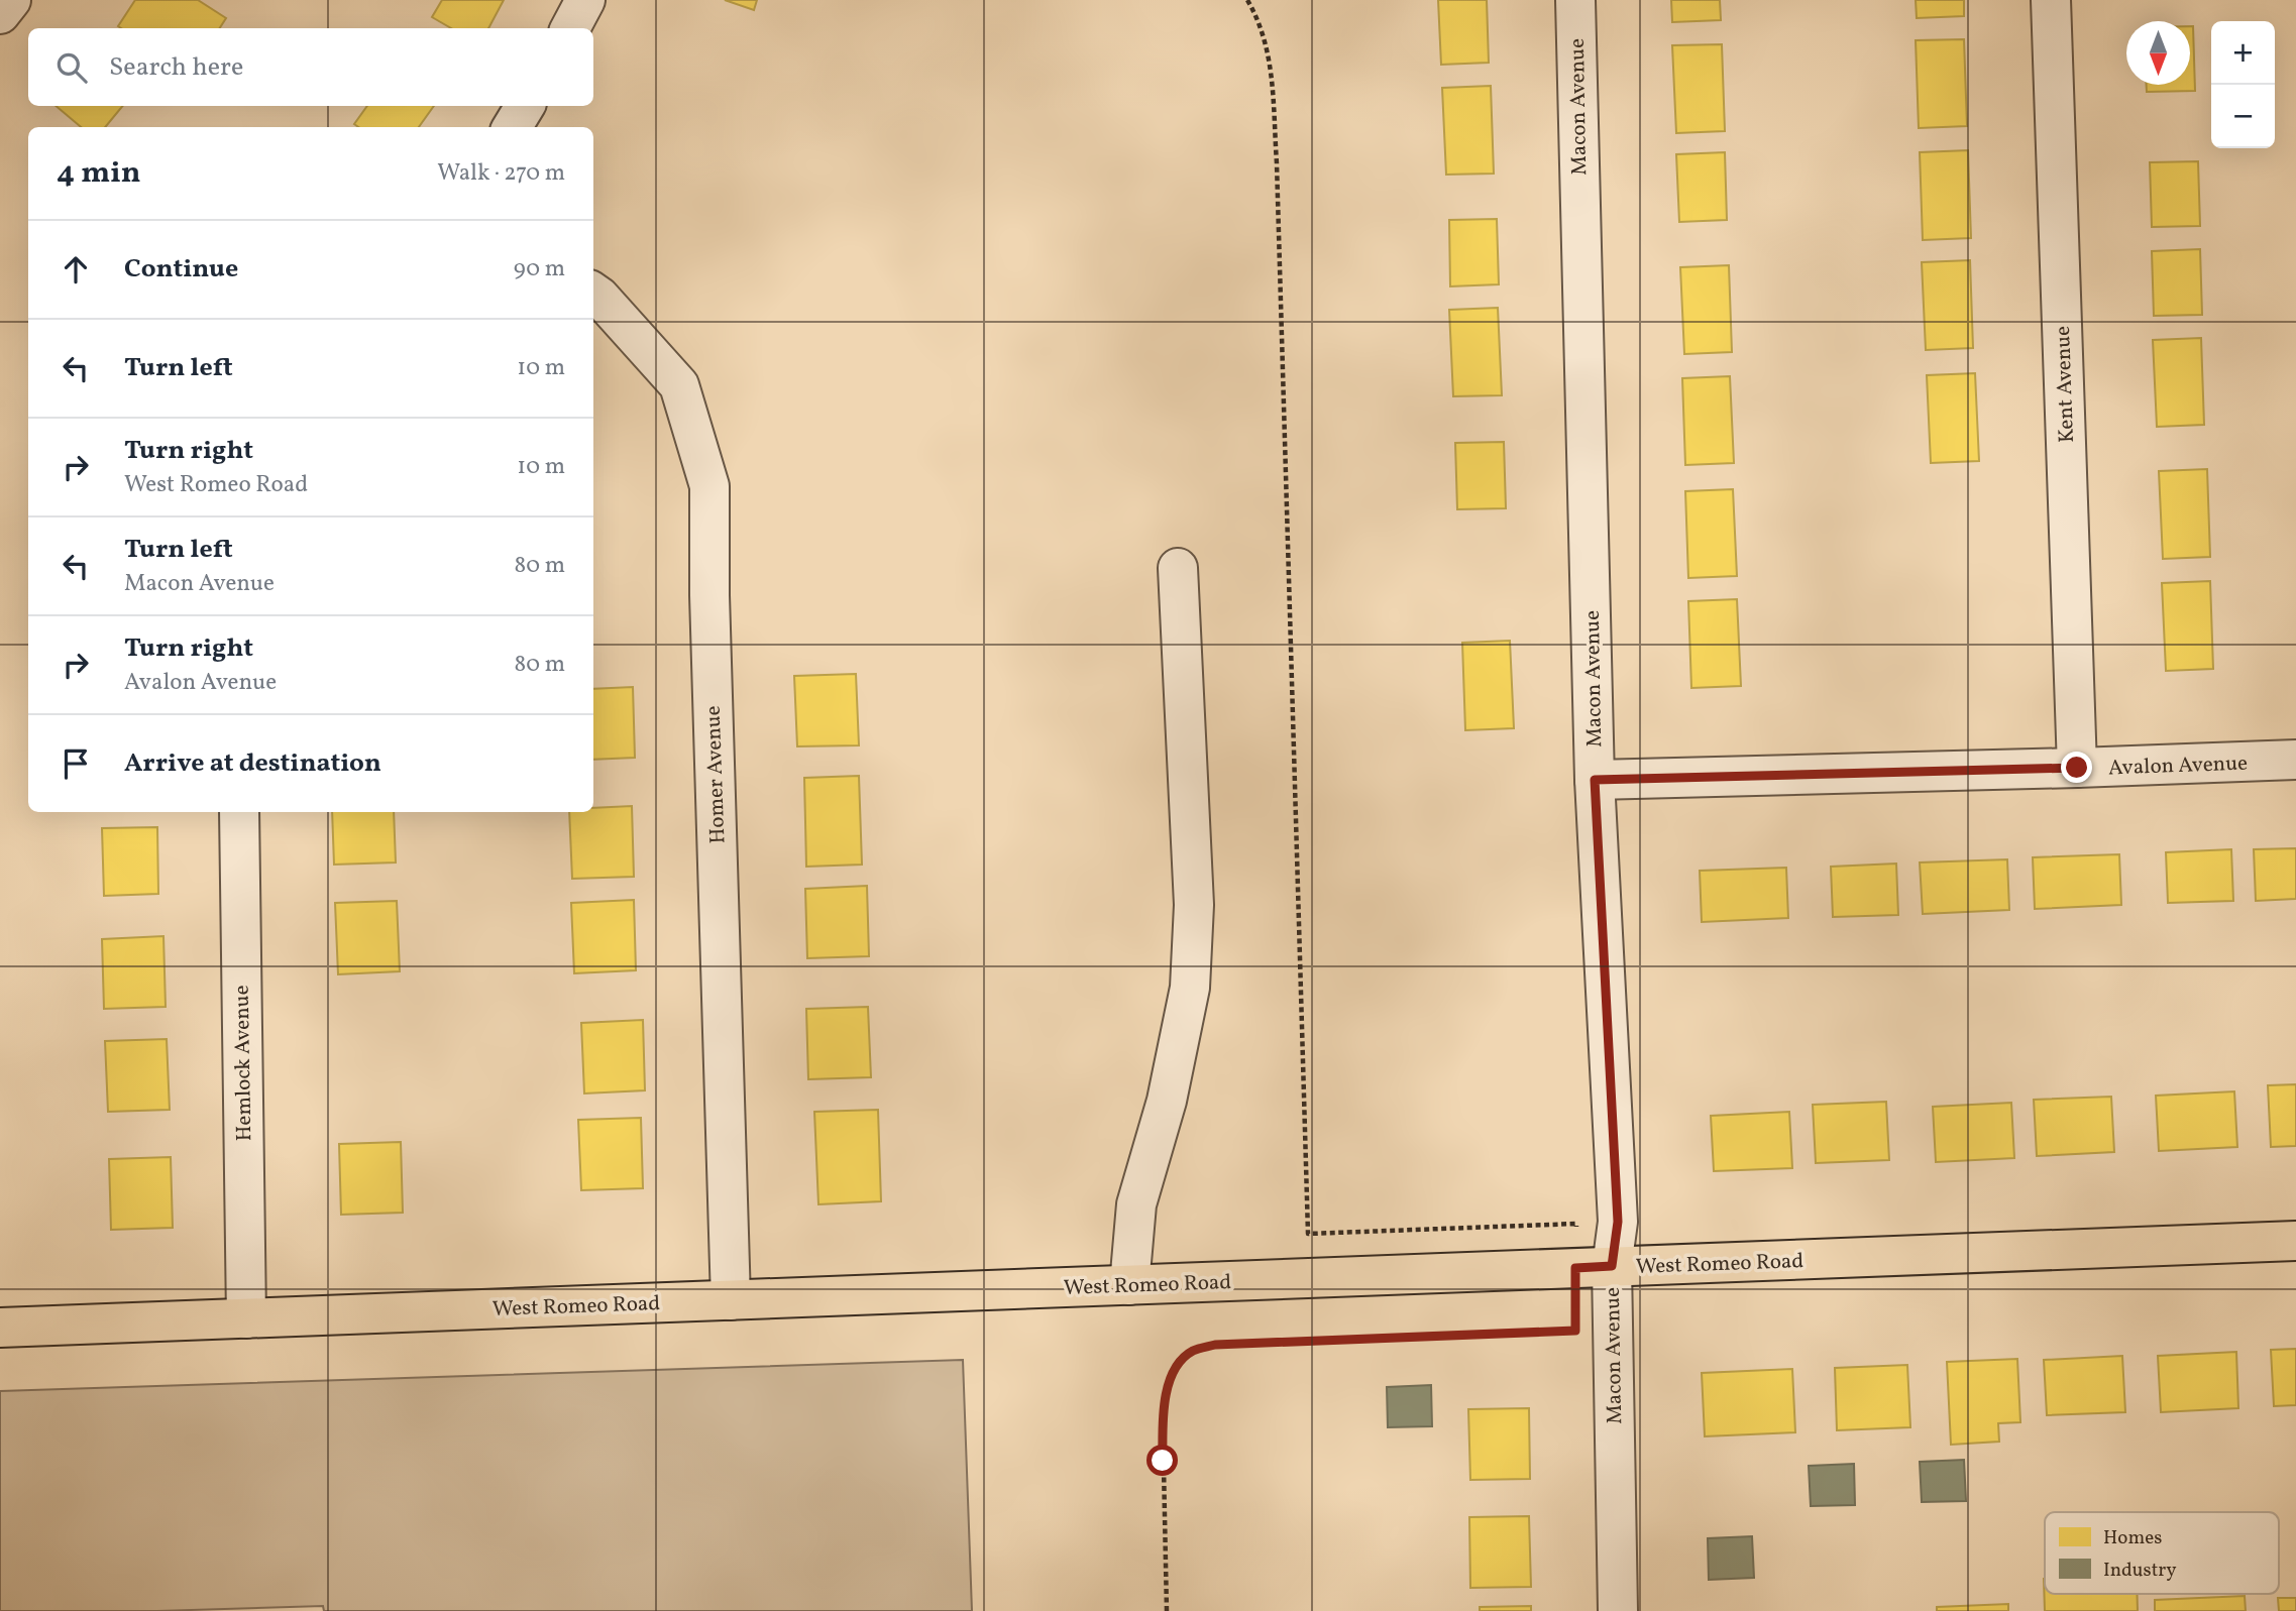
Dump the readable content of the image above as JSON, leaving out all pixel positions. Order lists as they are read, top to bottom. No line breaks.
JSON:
{"streets":{"main road":["West Romeo Road"],"street":["Macon Avenue","Kent Avenue","Avalon Avenue","Homer Avenue","Hemlock Avenue"]},"crossings":[["Macon Avenue","Avalon Avenue"],["Macon Avenue","West Romeo Road"],["Kent Avenue","Avalon Avenue"],["Homer Avenue","West Romeo Road"],["Hemlock Avenue","West Romeo Road"]],"legend":["Homes","Industry"],"north":"bottom","page":{"map_buttons":["+","−"],"search":"Search here","heading":["4 min","Walk · 270 m"],"list":[["Continue","90 m"],["Turn left","10 m"],["Turn right","West Romeo Road","10 m"],["Turn left","Macon Avenue","80 m"],["Turn right","Avalon Avenue","80 m"],"Arrive at destination"]}}
